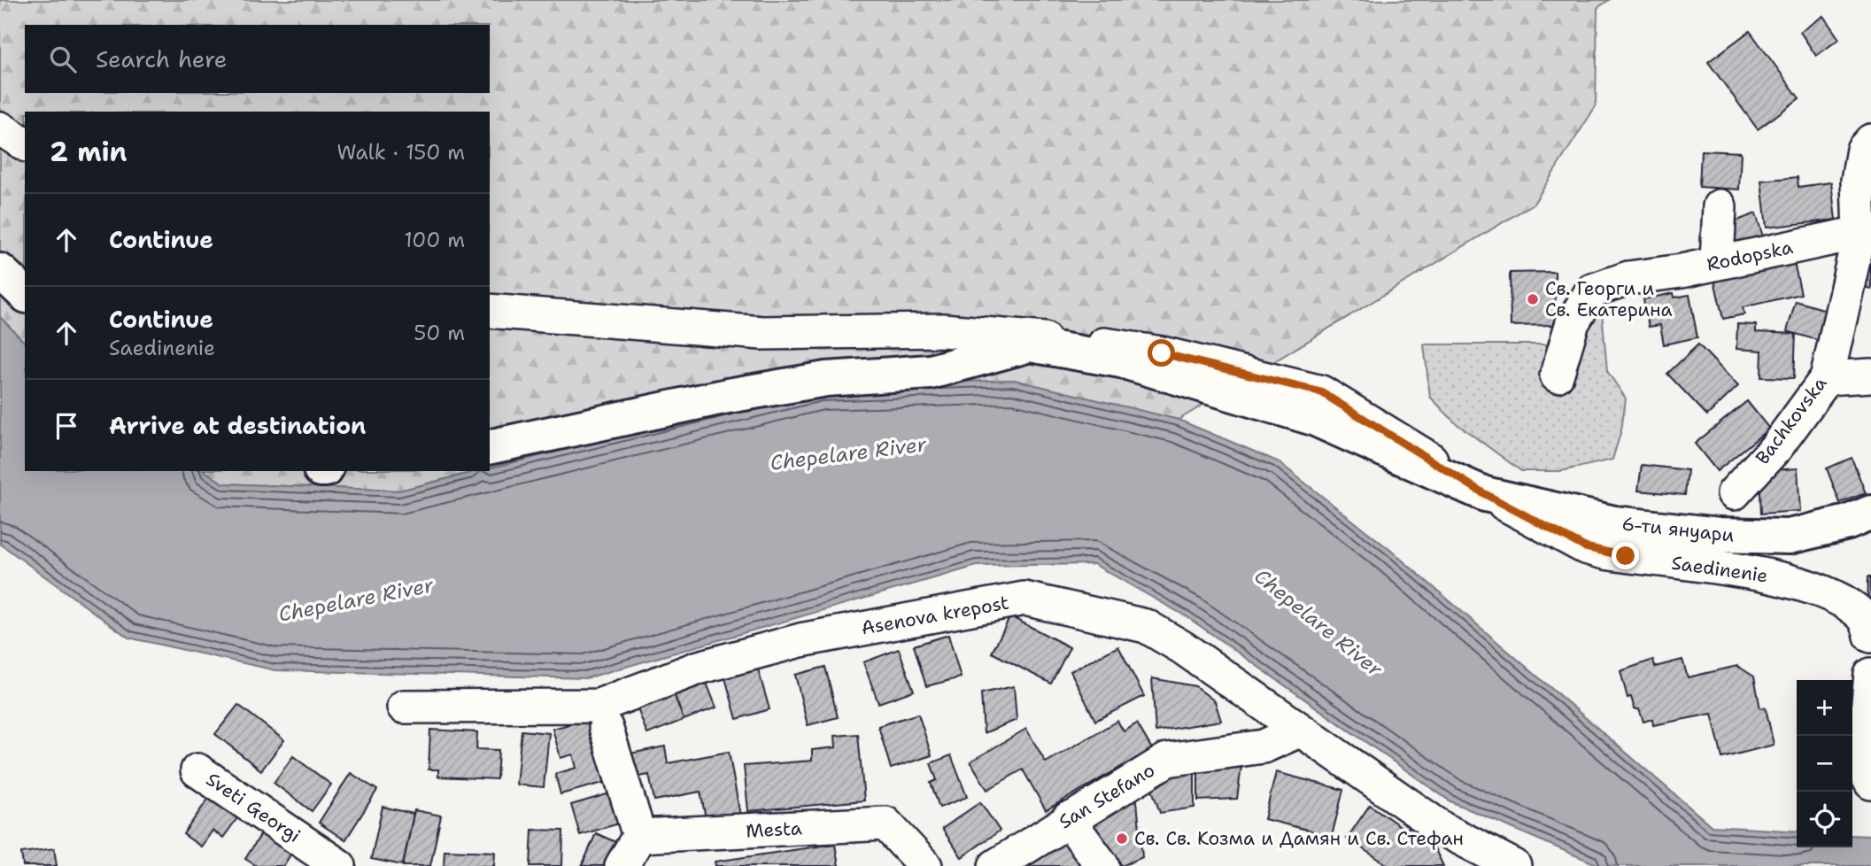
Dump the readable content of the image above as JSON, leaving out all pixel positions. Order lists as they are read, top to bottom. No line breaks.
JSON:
{"streets":{"main road":["6-ти януари"],"street":["Rodopska","Bachkovska","Saedinenie","Asenova krepost","San Stefano","Sveti Georgi","Mesta"]},"crossings":[["Rodopska","Bachkovska"],["6-ти януари","Saedinenie"],["Asenova krepost","San Stefano"]],"water":["Chepelare River"],"places":["Св. Георги и Св. Екатерина","Св. Св. Козма и Дамян и Св. Стефан"],"page":{"search":"Search here","heading":["2 min","Walk · 150 m"],"list":[["Continue","100 m"],["Continue","Saedinenie","50 m"],"Arrive at destination"],"map_buttons":["+","−"]}}
